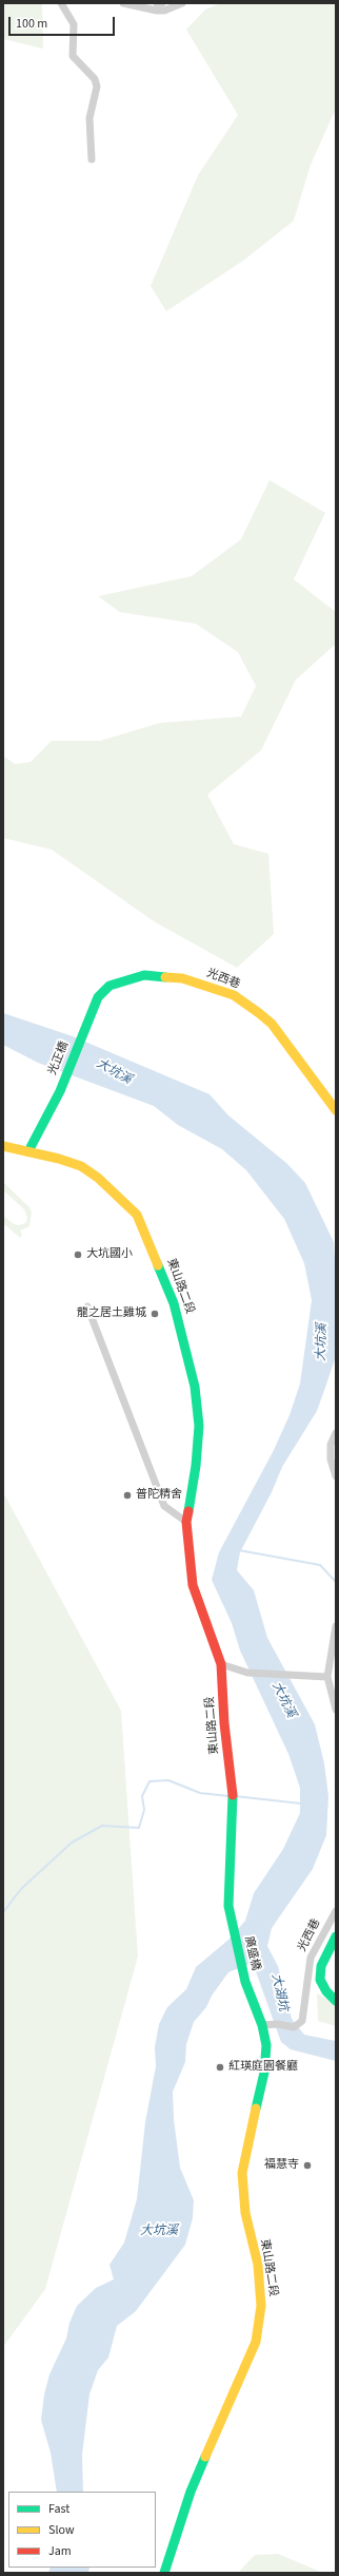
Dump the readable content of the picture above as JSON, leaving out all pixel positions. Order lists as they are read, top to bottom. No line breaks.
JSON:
{"streets":{"main road":["光西巷","光正橋","東山路二段","廣盛橋"]},"crossings":[["光西巷","光正橋"],["光西巷","東山路二段"],["光正橋","東山路二段"],["東山路二段","廣盛橋"]],"water":["大坑溪","大湖坑"],"places":["大坑國小","龍之居土雞城","普陀精舍","紅瑛庭園餐廳","福慧寺"],"legend":["Fast","Slow","Jam"],"scale_bar":"100 m"}
